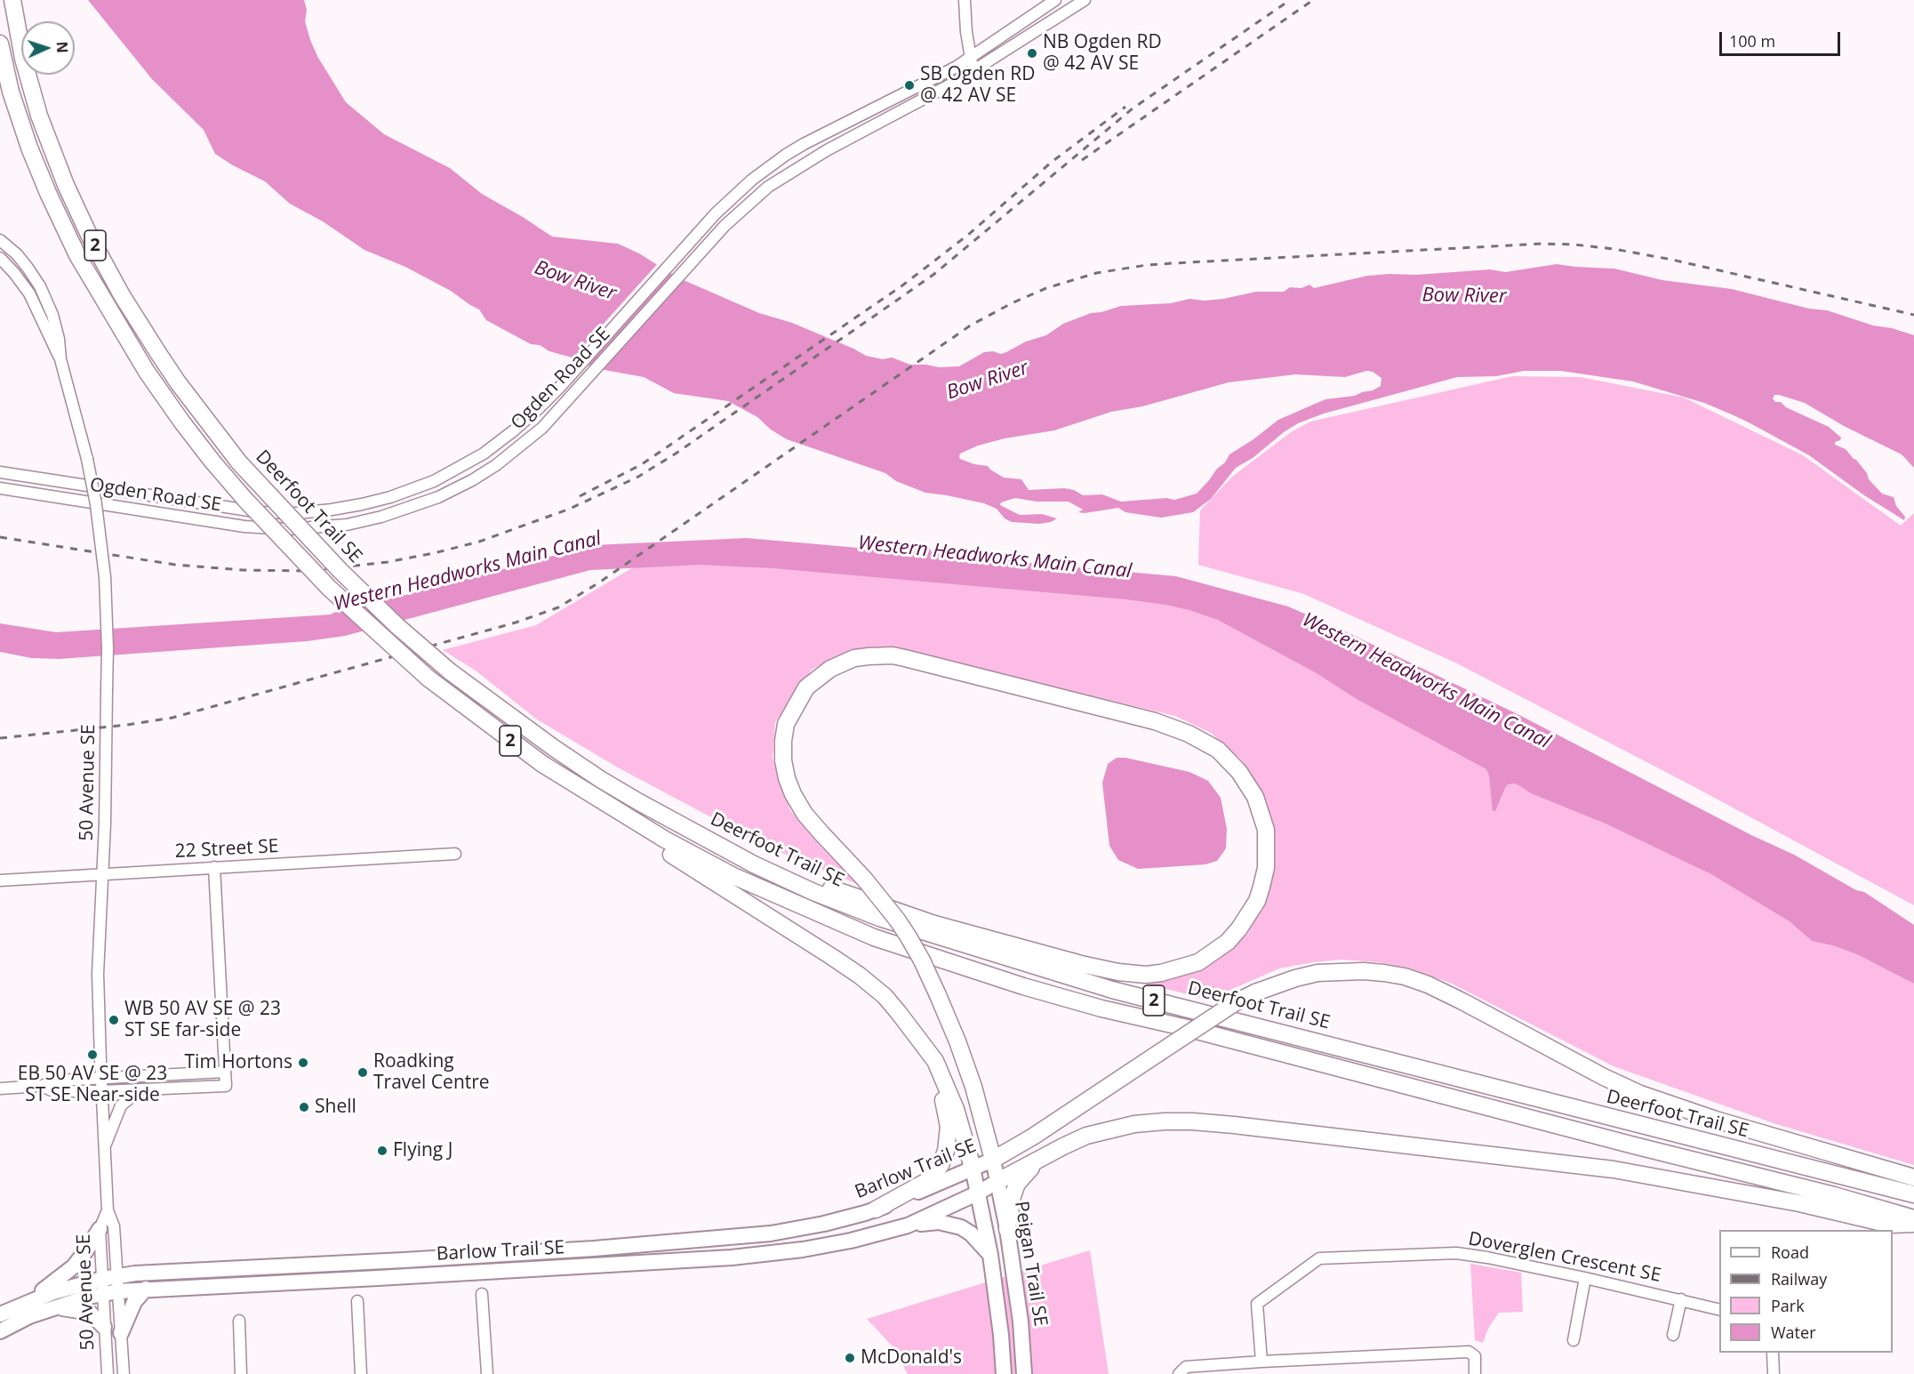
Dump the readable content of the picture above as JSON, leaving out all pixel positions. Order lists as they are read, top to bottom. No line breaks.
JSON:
{"streets":{"highway":["2","Deerfoot Trail SE"],"main road":["Barlow Trail SE","Peigan Trail SE"],"street":["Ogden Road SE","50 Avenue SE","22 Street SE","Doverglen Crescent SE"]},"crossings":[["50 Avenue SE","22 Street SE"],["50 Avenue SE","Barlow Trail SE"],["Barlow Trail SE","Peigan Trail SE"]],"water":["Bow River","Western Headworks Main Canal"],"places":["NB Ogden RD @ 42 AV SE","SB Ogden RD @ 42 AV SE","WB 50 AV SE @ 23 ST SE far-side","EB 50 AV SE @ 23 ST SE Near-side","Tim Hortons","Roadking Travel Centre","Shell","Flying J","McDonald's"],"legend":["Road","Railway","Park","Water"],"scale_bar":"100 m","north":"right"}
